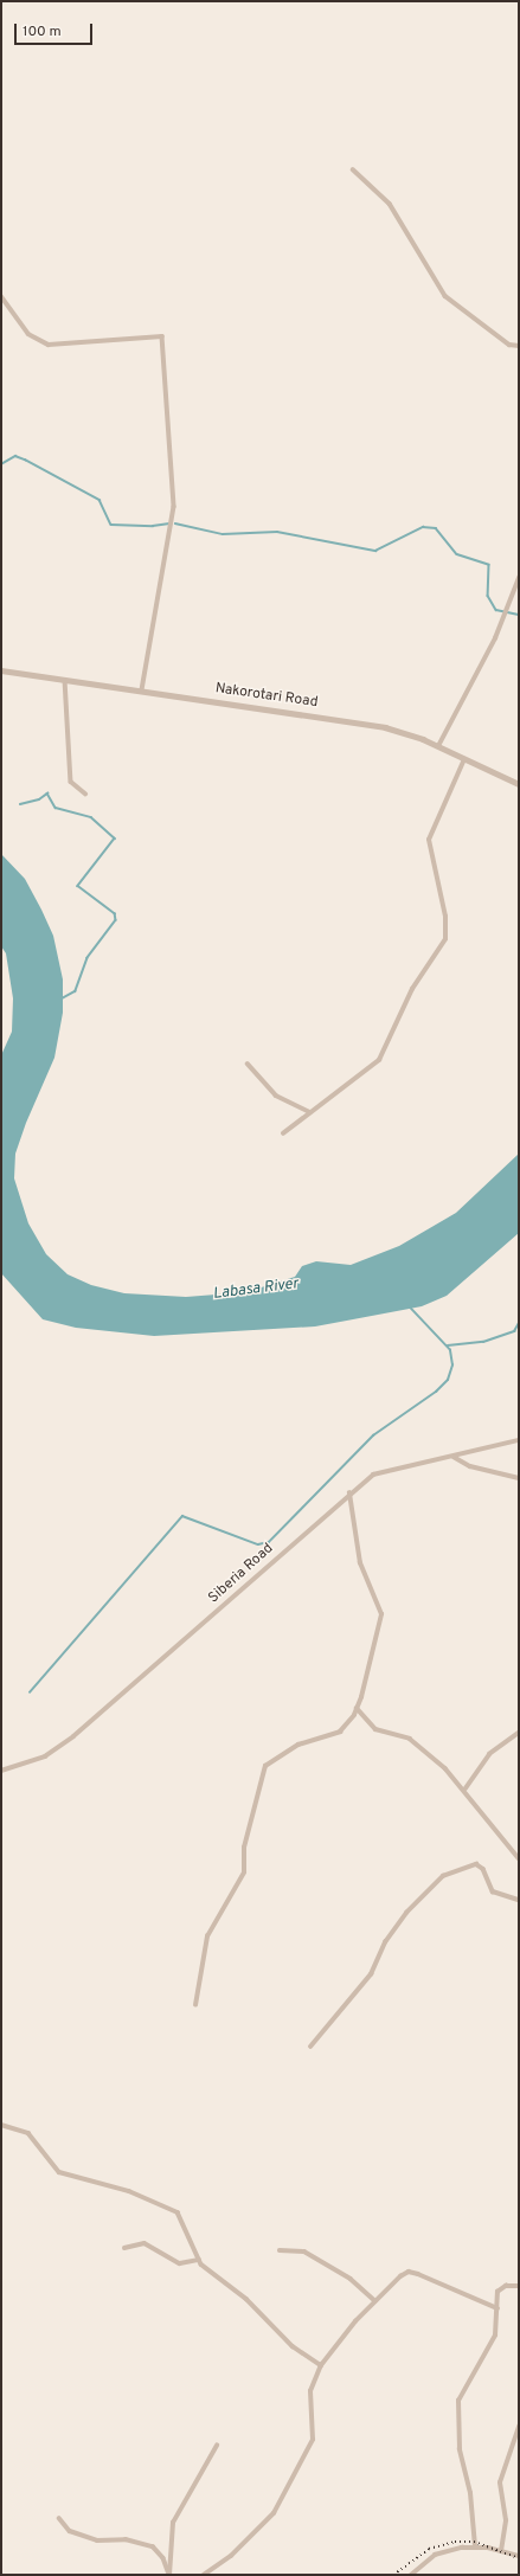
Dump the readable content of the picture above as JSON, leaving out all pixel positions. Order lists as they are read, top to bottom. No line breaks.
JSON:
{"streets":{"street":["Nakorotari Road","Siberia Road"]},"water":["Labasa River"],"scale_bar":"100 m"}
